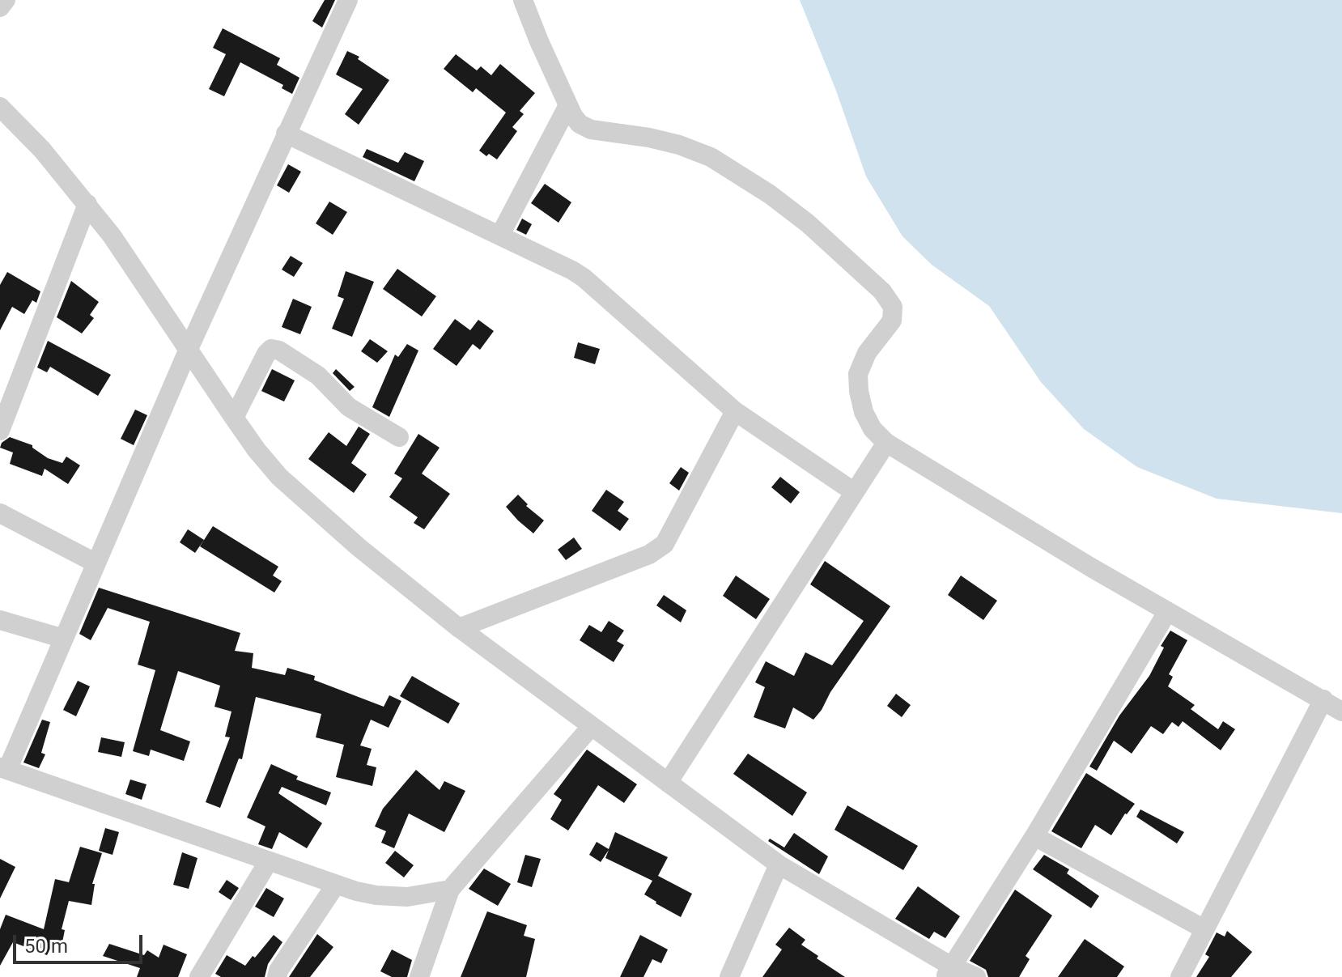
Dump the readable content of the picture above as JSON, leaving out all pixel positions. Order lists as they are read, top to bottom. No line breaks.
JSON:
{"scale_bar":"50 m"}
